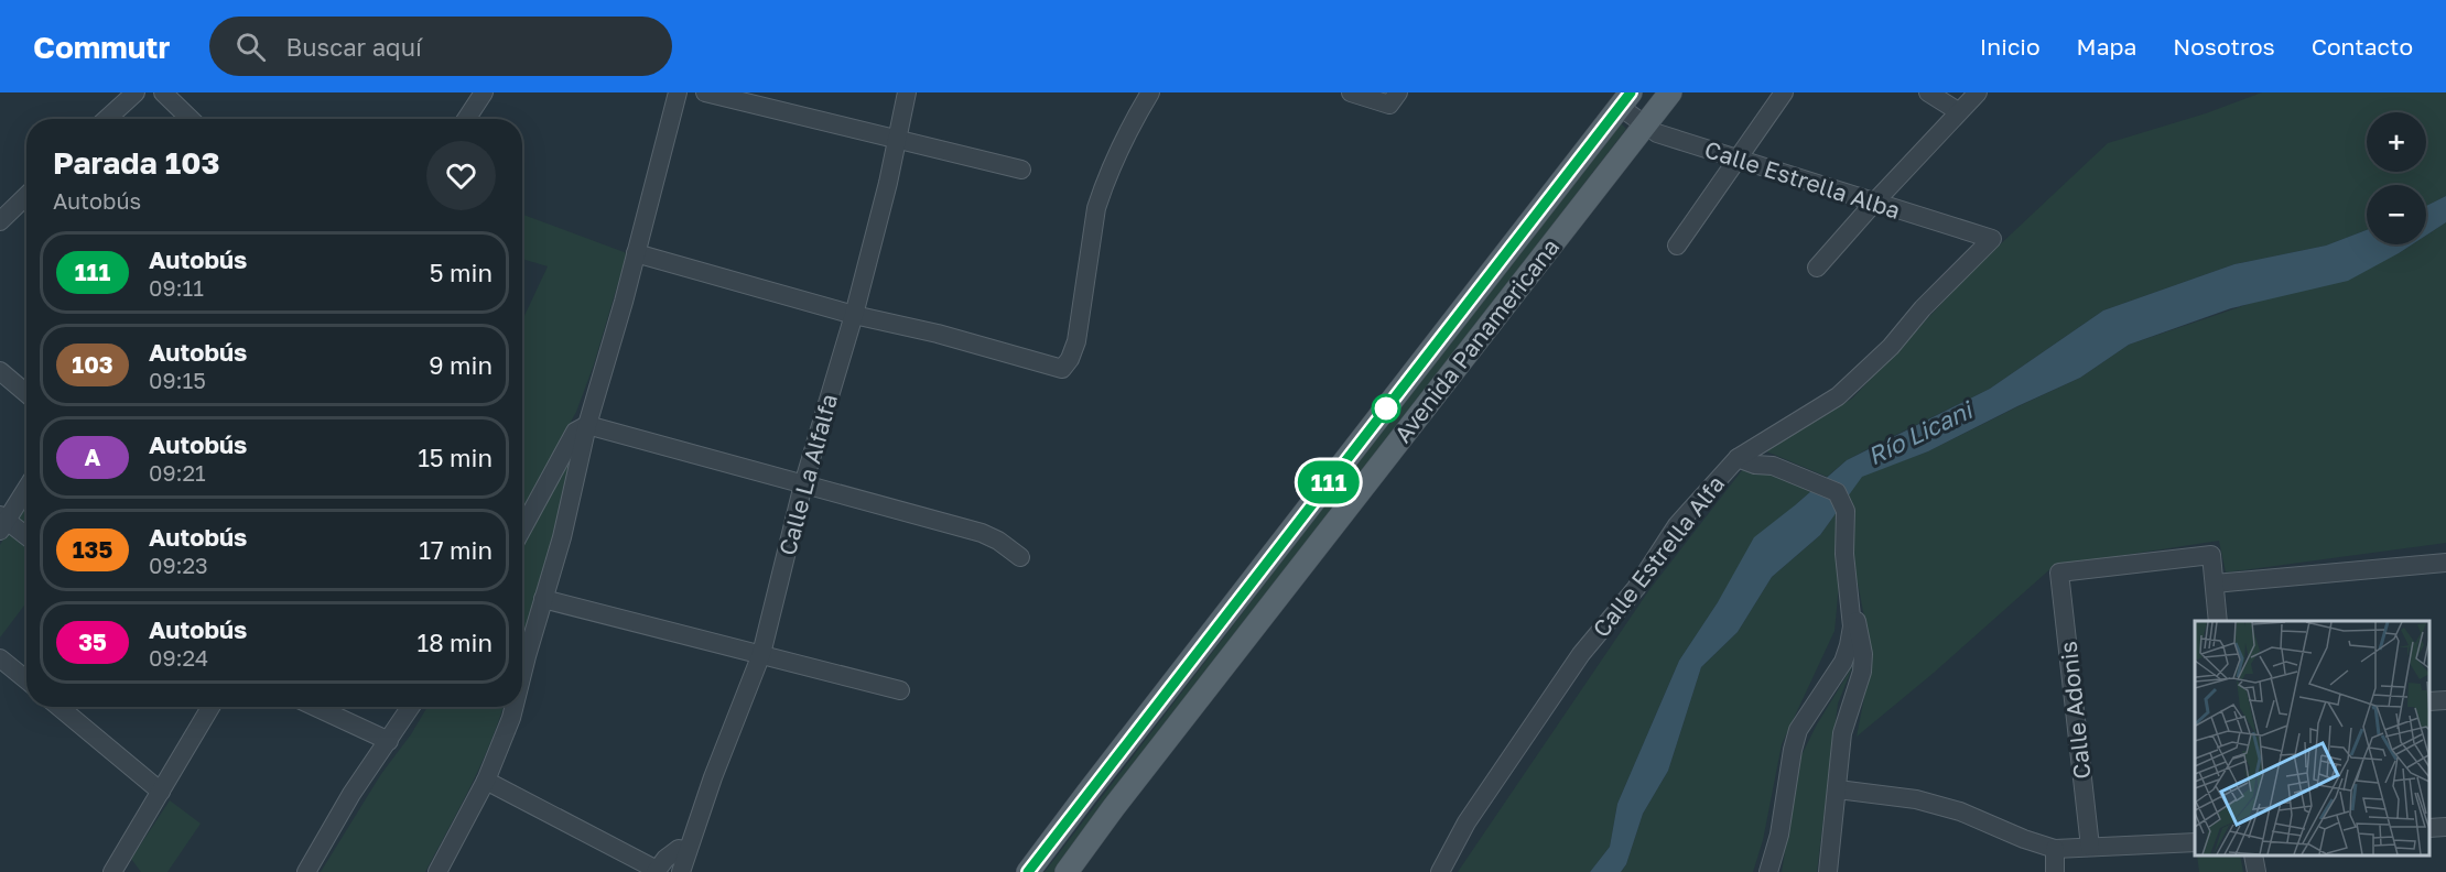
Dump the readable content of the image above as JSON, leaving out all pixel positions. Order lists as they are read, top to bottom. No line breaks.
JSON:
{"streets":{"main road":["Avenida Panamericana"],"street":["Calle Estrella Alba","Calle La Alfalfa","Calle Estrella Alfa","Calle Adonis"]},"crossings":[["Calle Estrella Alba","Avenida Panamericana"],["Calle Estrella Alba","Calle Estrella Alfa"]],"water":["Río Licani"],"lines":["bus line 111"],"page":{"header":"Commutr","search":"Buscar aquí","nav":["Inicio","Mapa","Nosotros","Contacto"],"on_map":"111","map_buttons":["+","−"],"heading":["Parada 103","Autobús"],"list":[{"mark":"111","name":"Autobús","note":"09:11","value":"5 min"},{"mark":"103","name":"Autobús","note":"09:15","value":"9 min"},{"mark":"A","name":"Autobús","note":"09:21","value":"15 min"},{"mark":"135","name":"Autobús","note":"09:23","value":"17 min"},{"mark":"35","name":"Autobús","note":"09:24","value":"18 min"}]}}
